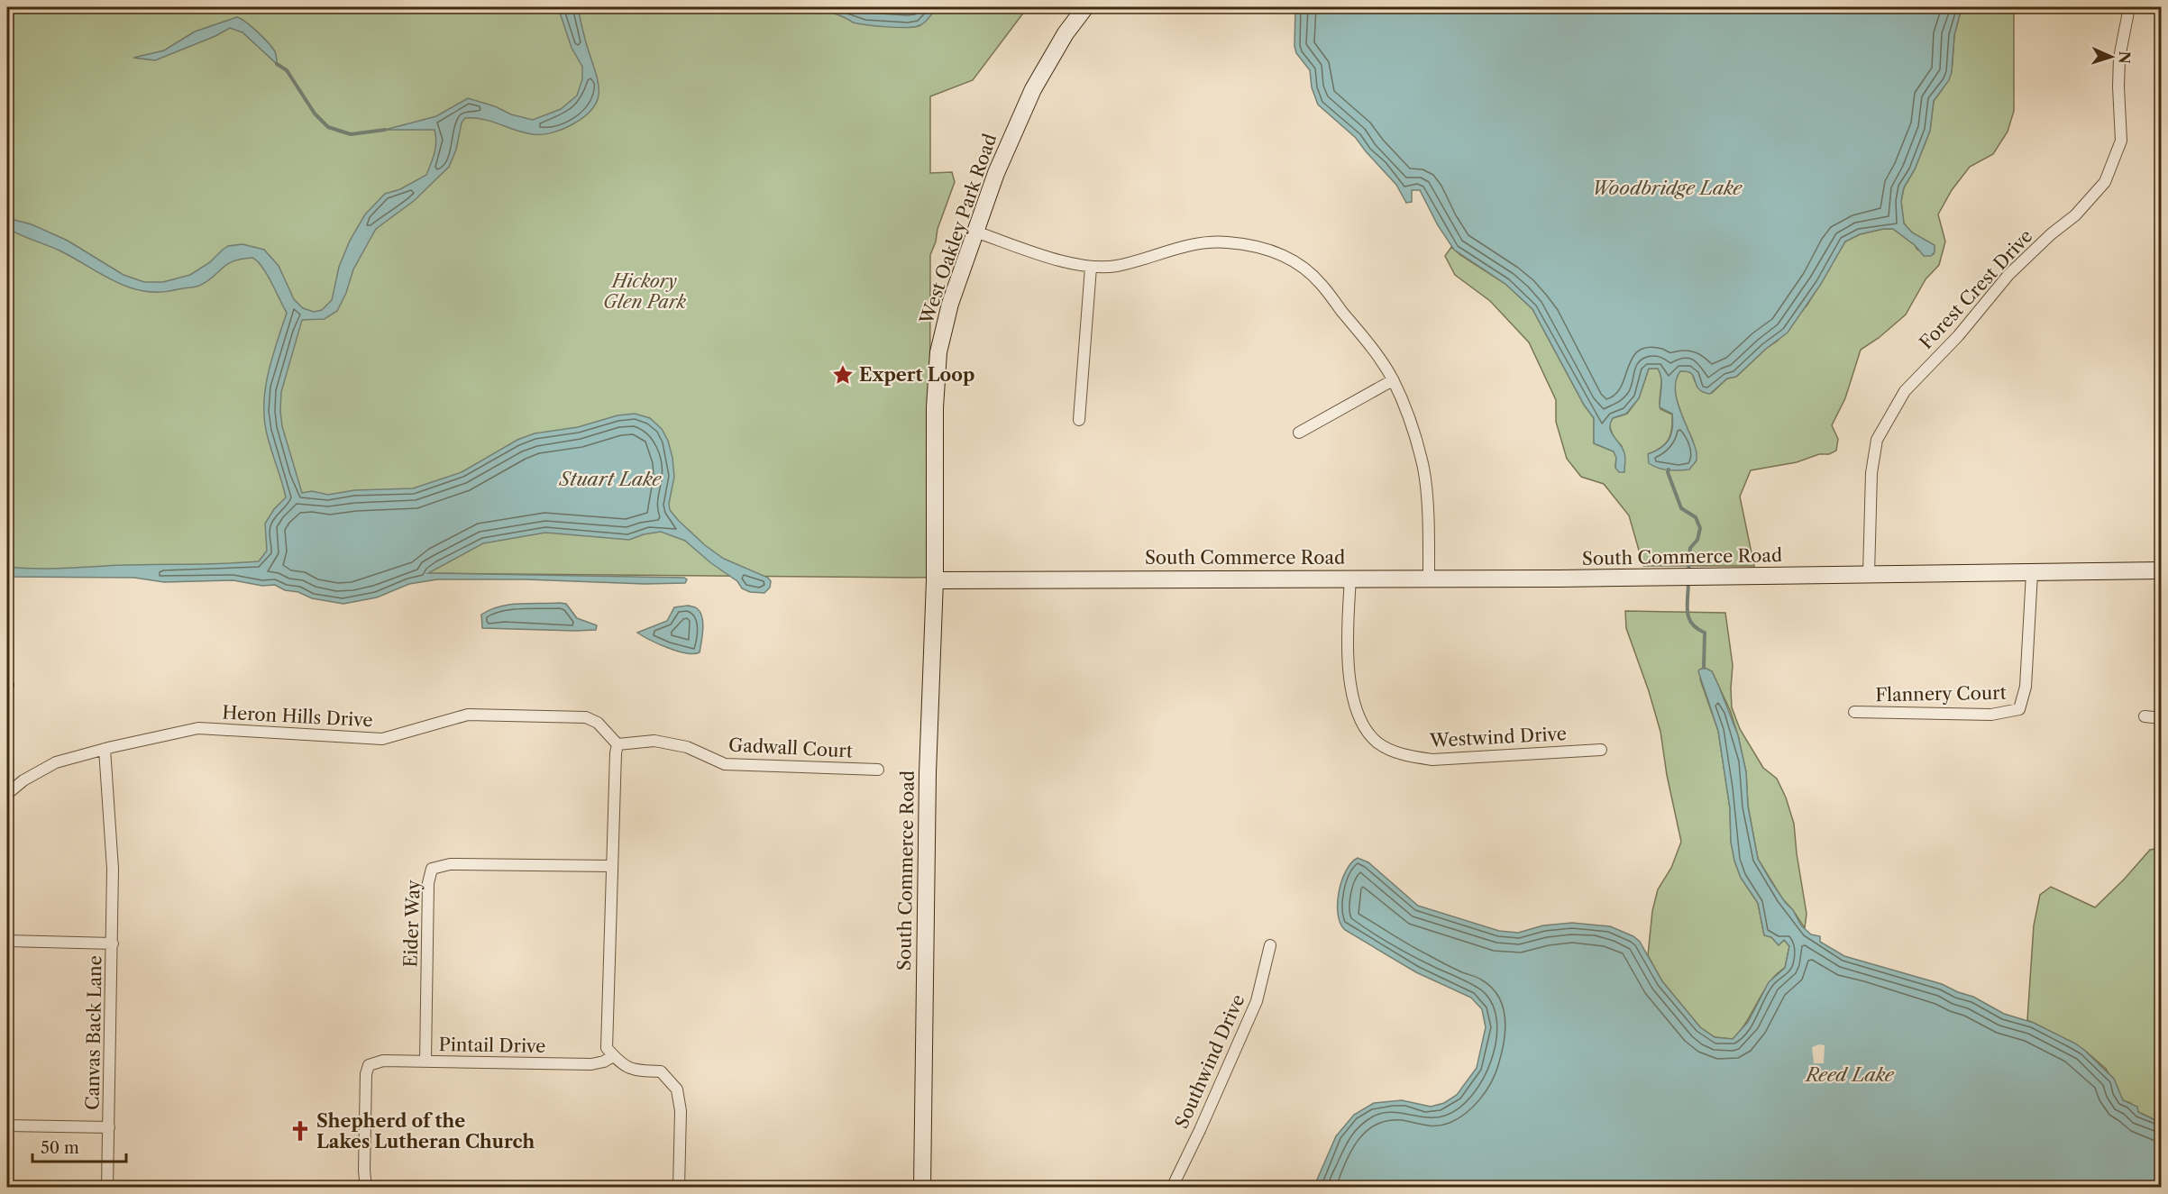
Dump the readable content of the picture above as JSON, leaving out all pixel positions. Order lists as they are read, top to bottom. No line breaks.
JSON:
{"streets":{"street":["West Oakley Park Road","Forest Crest Drive","South Commerce Road","Flannery Court","Heron Hills Drive","Westwind Drive","Gadwall Court","Eider Way","Canvas Back Lane","Pintail Drive","Southwind Drive"]},"crossings":[["West Oakley Park Road","South Commerce Road"],["Forest Crest Drive","South Commerce Road"],["South Commerce Road","Flannery Court"],["South Commerce Road","Westwind Drive"],["Heron Hills Drive","Gadwall Court"],["Heron Hills Drive","Canvas Back Lane"],["Eider Way","Pintail Drive"]],"water":["Woodbridge Lake","Stuart Lake","Reed Lake"],"parks":["Hickory Glen Park"],"places":{"place":["Expert Loop"],"church":["Shepherd of the Lakes Lutheran Church"]},"scale_bar":"50 m","north":"right"}
